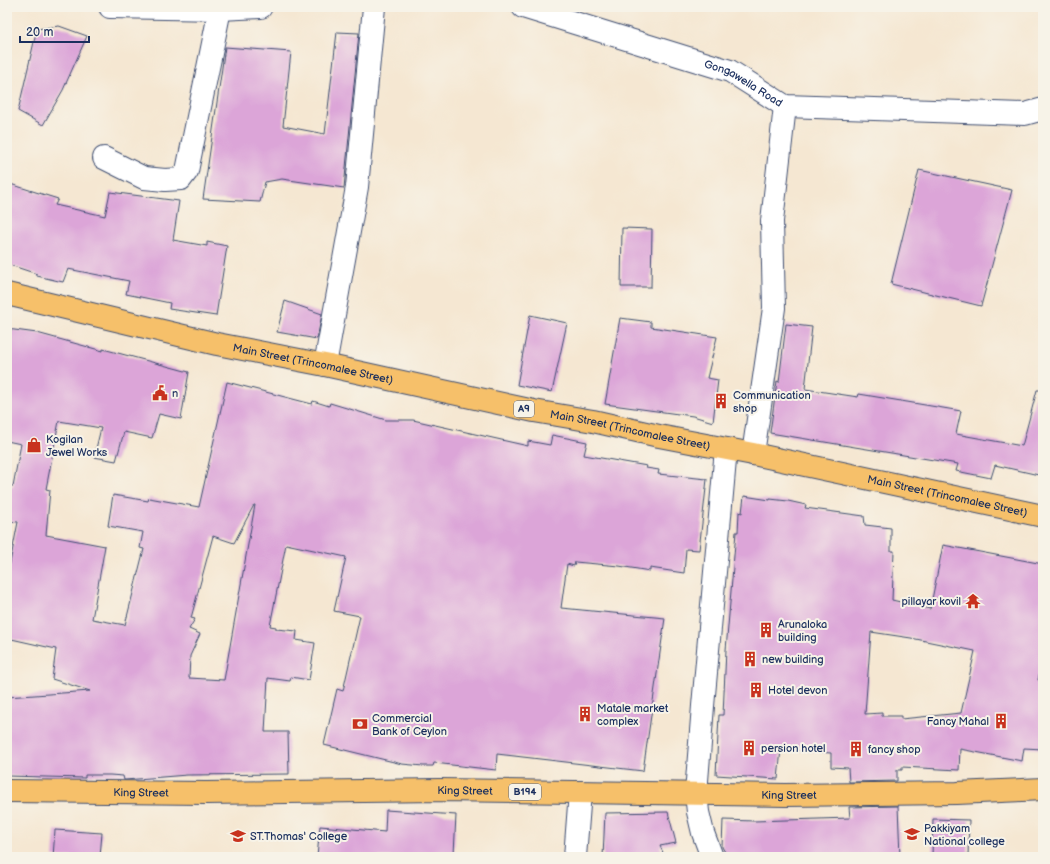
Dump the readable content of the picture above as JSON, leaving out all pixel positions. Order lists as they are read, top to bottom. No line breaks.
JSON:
{"streets":{"main road":["Main Street (Trincomalee Street)","A9","King Street","B194"],"street":["Gongawella Road"]},"places":{"public building":["n"],"building":["Communication shop","Arunaloka building","new building","Hotel devon","Matale market complex","Fancy Mahal","persion hotel","fancy shop"],"shop":["Kogilan Jewel Works"],"temple":["pillayar kovil"],"bank":["Commercial Bank of Ceylon"],"school or university":["Pakkiyam National college","ST.Thomas' College"]},"scale_bar":"20 m"}
